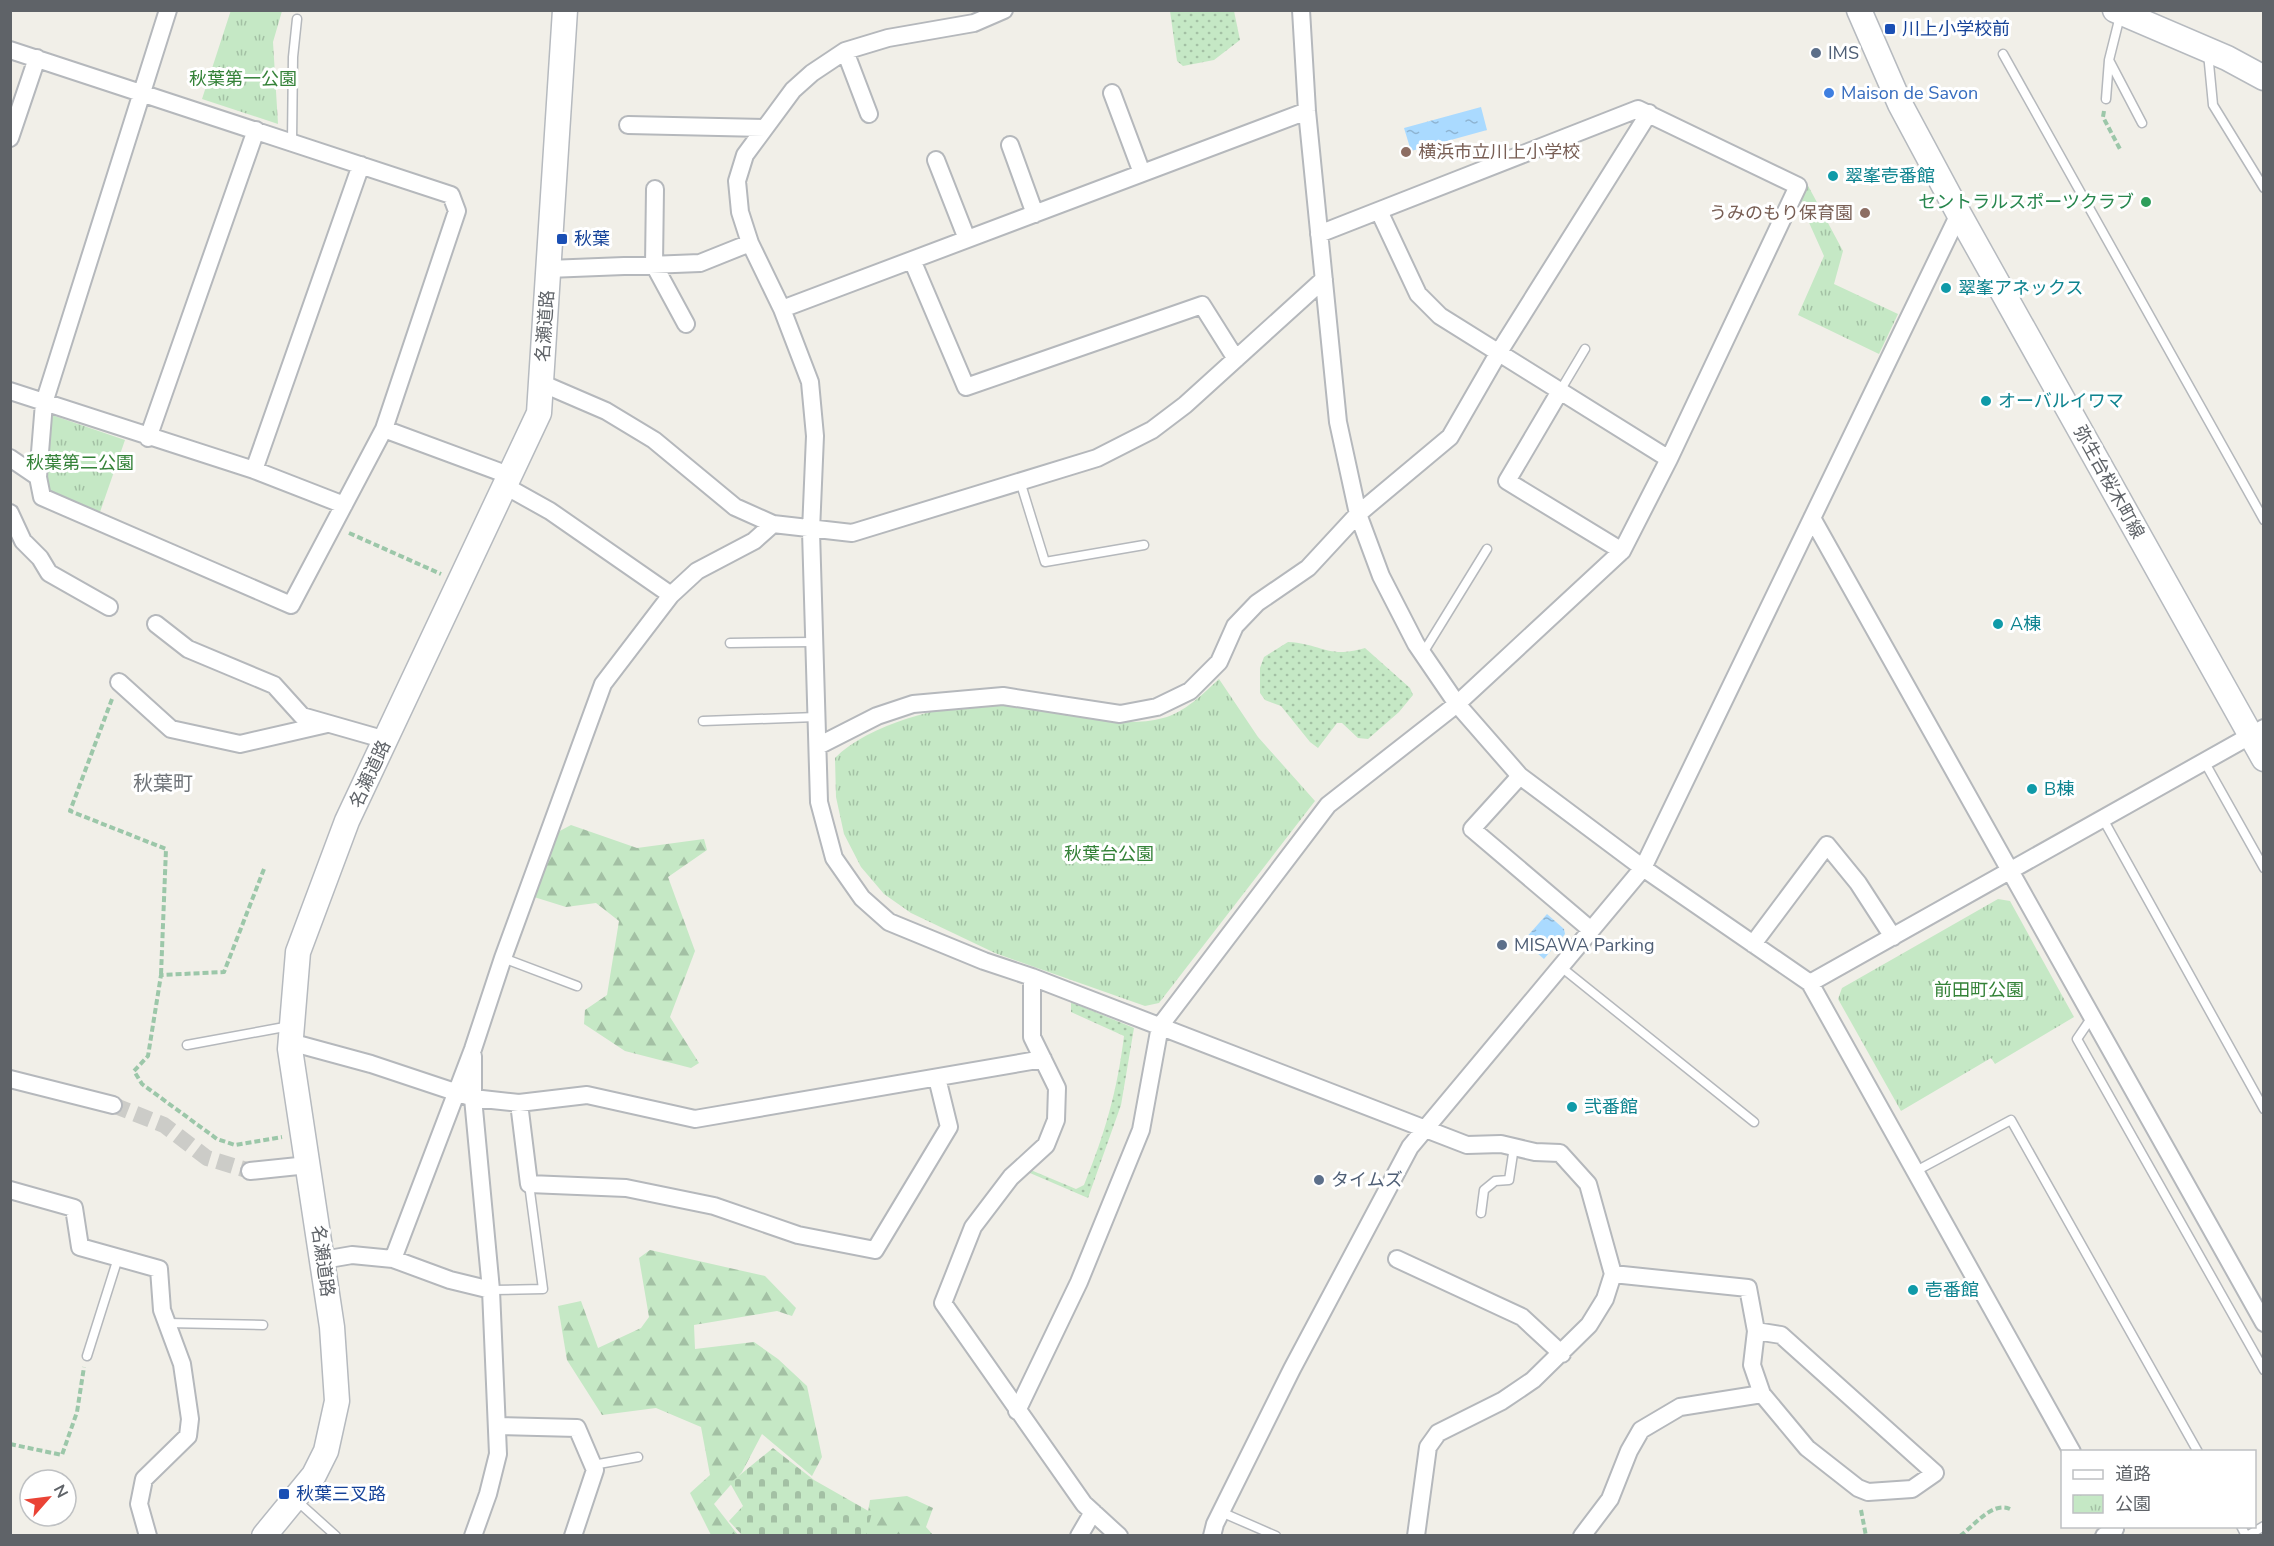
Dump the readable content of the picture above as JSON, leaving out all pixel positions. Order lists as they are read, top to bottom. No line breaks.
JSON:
{"streets":{"street":["名瀬道路","弥生台桜木町線"]},"districts":["秋葉町"],"parks":["秋葉第一公園","秋葉第二公園","秋葉台公園","前田町公園"],"places":{"transit":["川上小学校前","秋葉","秋葉三叉路"],"other":["IMS","Maison de Savon","横浜市立川上小学校","翠峯壱番館","セントラルスポーツクラブ","うみのもり保育園","翠峯アネックス","オーバルイワマ","A棟","B棟","MISAWA Parking","弐番館","タイムズ","壱番館"]},"legend":["道路","公園"],"north":"top right"}
